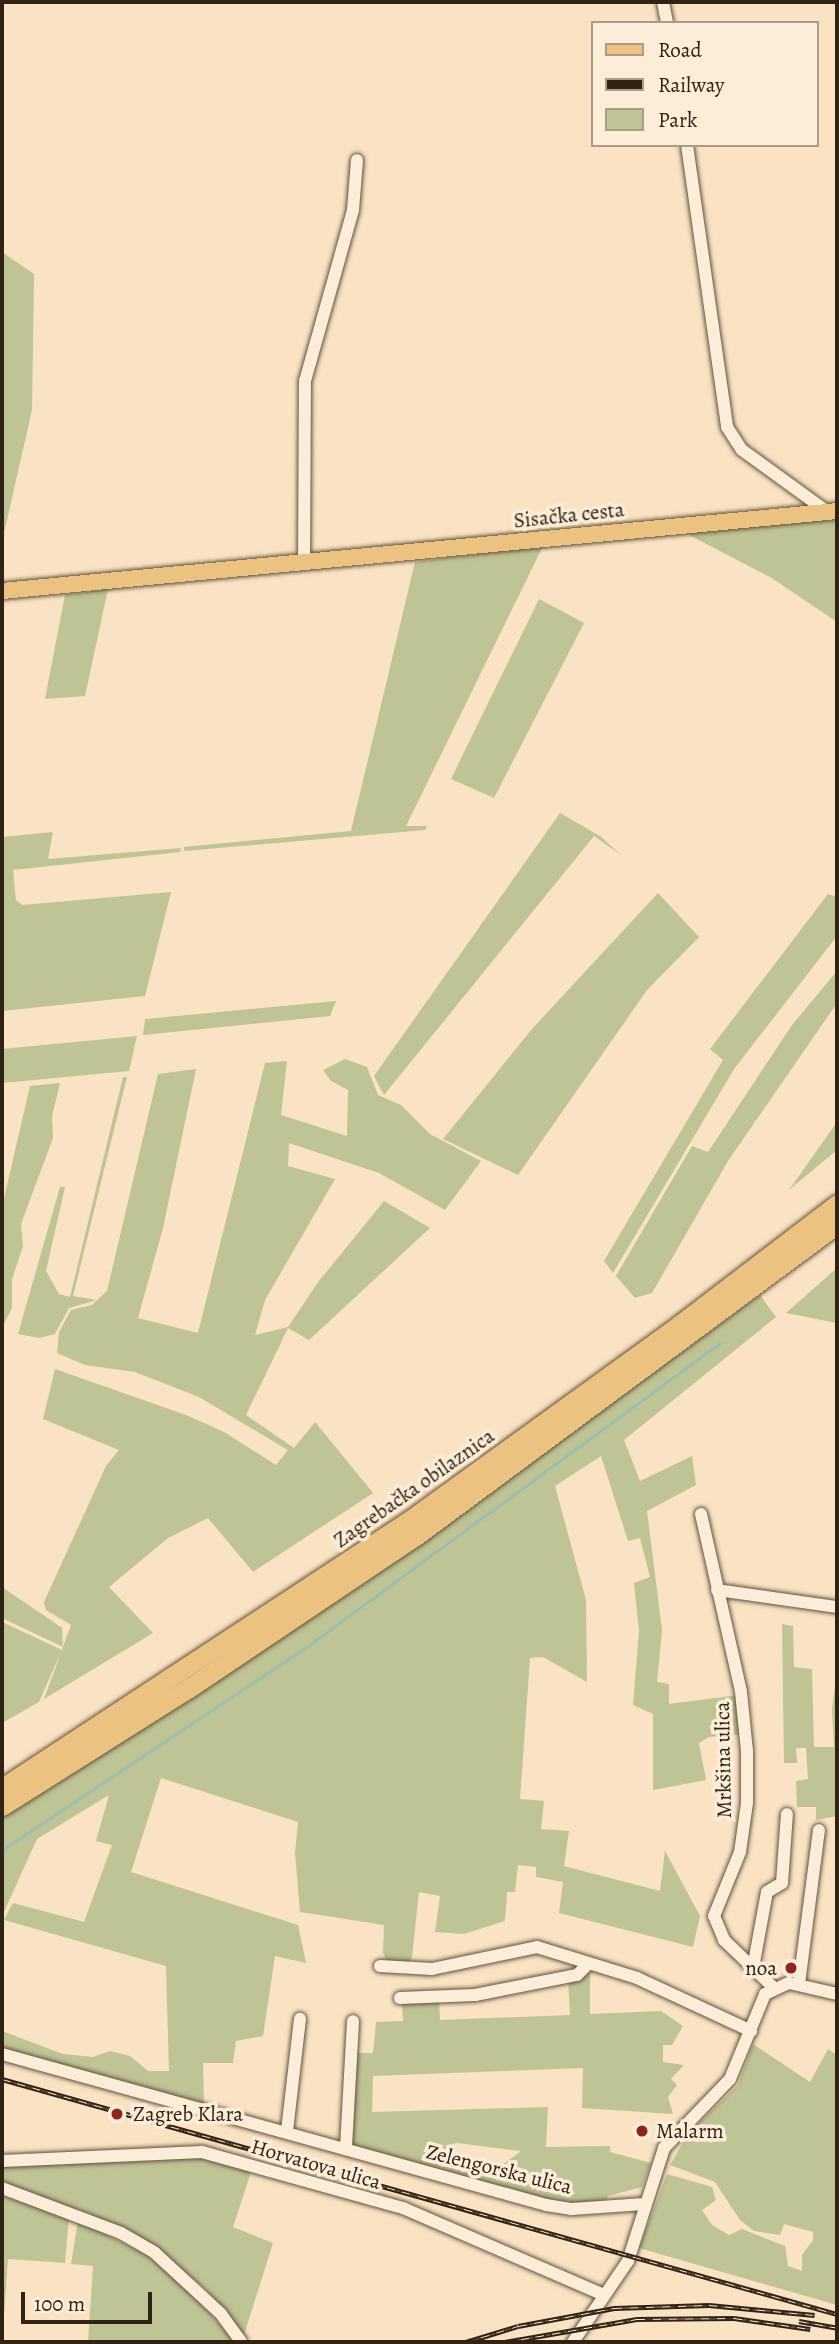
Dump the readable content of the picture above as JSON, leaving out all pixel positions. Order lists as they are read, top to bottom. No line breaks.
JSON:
{"streets":{"highway":["Zagrebačka obilaznica"],"main road":["Sisačka cesta"],"street":["Mrkšina ulica","Horvatova ulica","Zelengorska ulica"]},"places":["noa","Zagreb Klara","Malarm"],"legend":["Road","Railway","Park"],"scale_bar":"100 m"}
